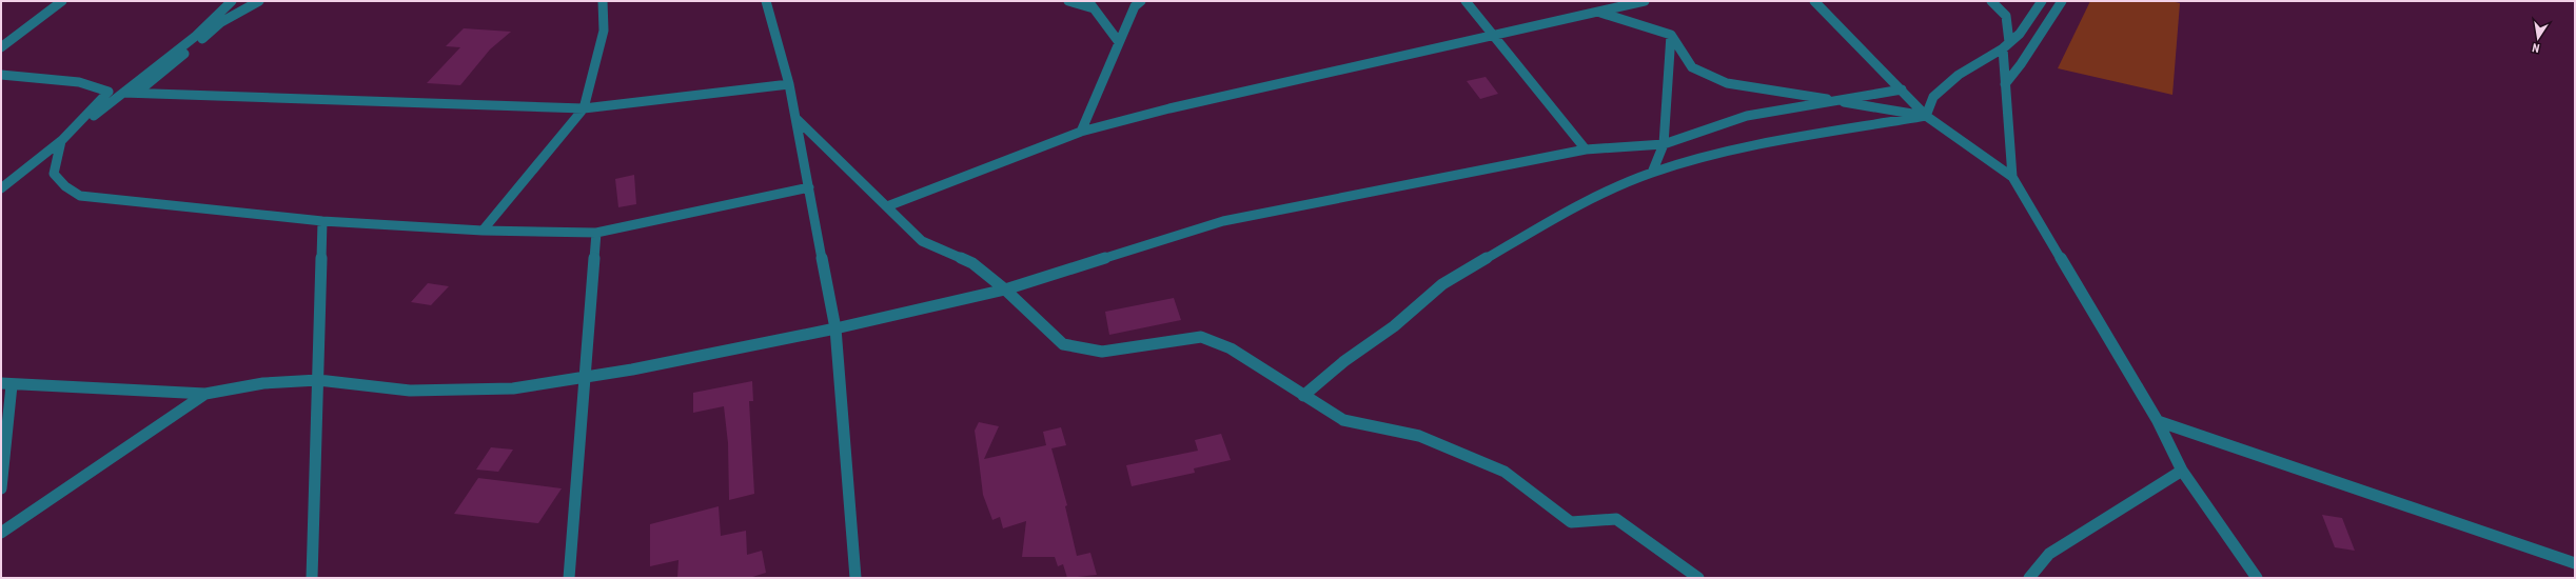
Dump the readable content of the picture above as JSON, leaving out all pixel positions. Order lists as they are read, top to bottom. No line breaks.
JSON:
{"north":"bottom"}
